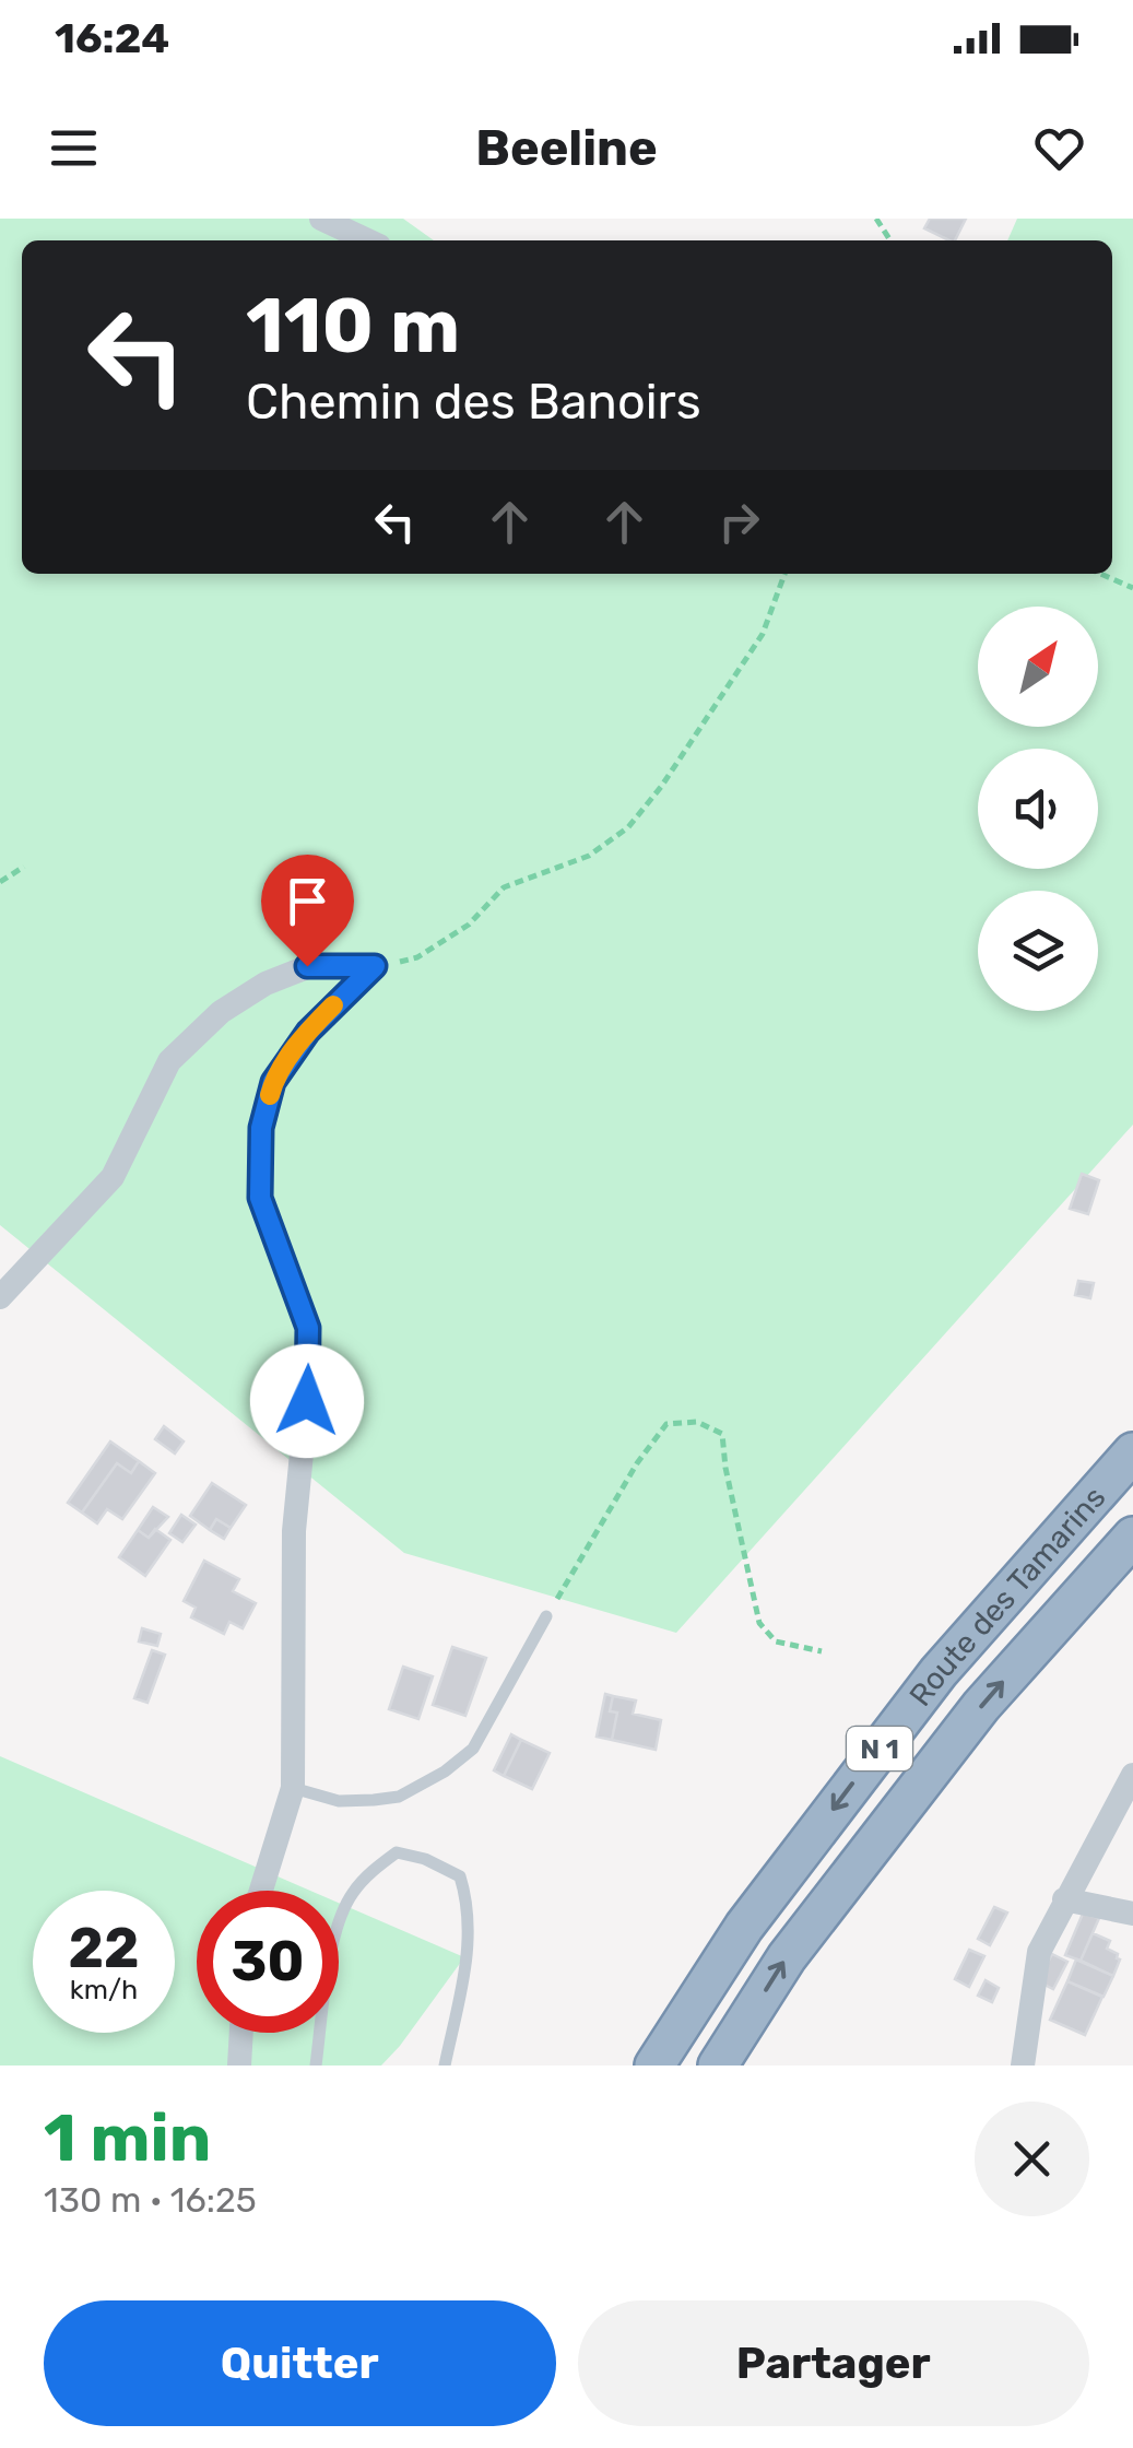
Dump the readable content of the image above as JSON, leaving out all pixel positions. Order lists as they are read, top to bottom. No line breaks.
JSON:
{"streets":{"highway":["Route des Tamarins","N 1"]},"north":"top right","page":{"status":"16:24","header":"Beeline","turn":["110 m","Chemin des Banoirs"],"speed":"22 km/h","limit":"30","heading":["1 min","130 m · 16:25"],"buttons":["Quitter","Partager"]}}
